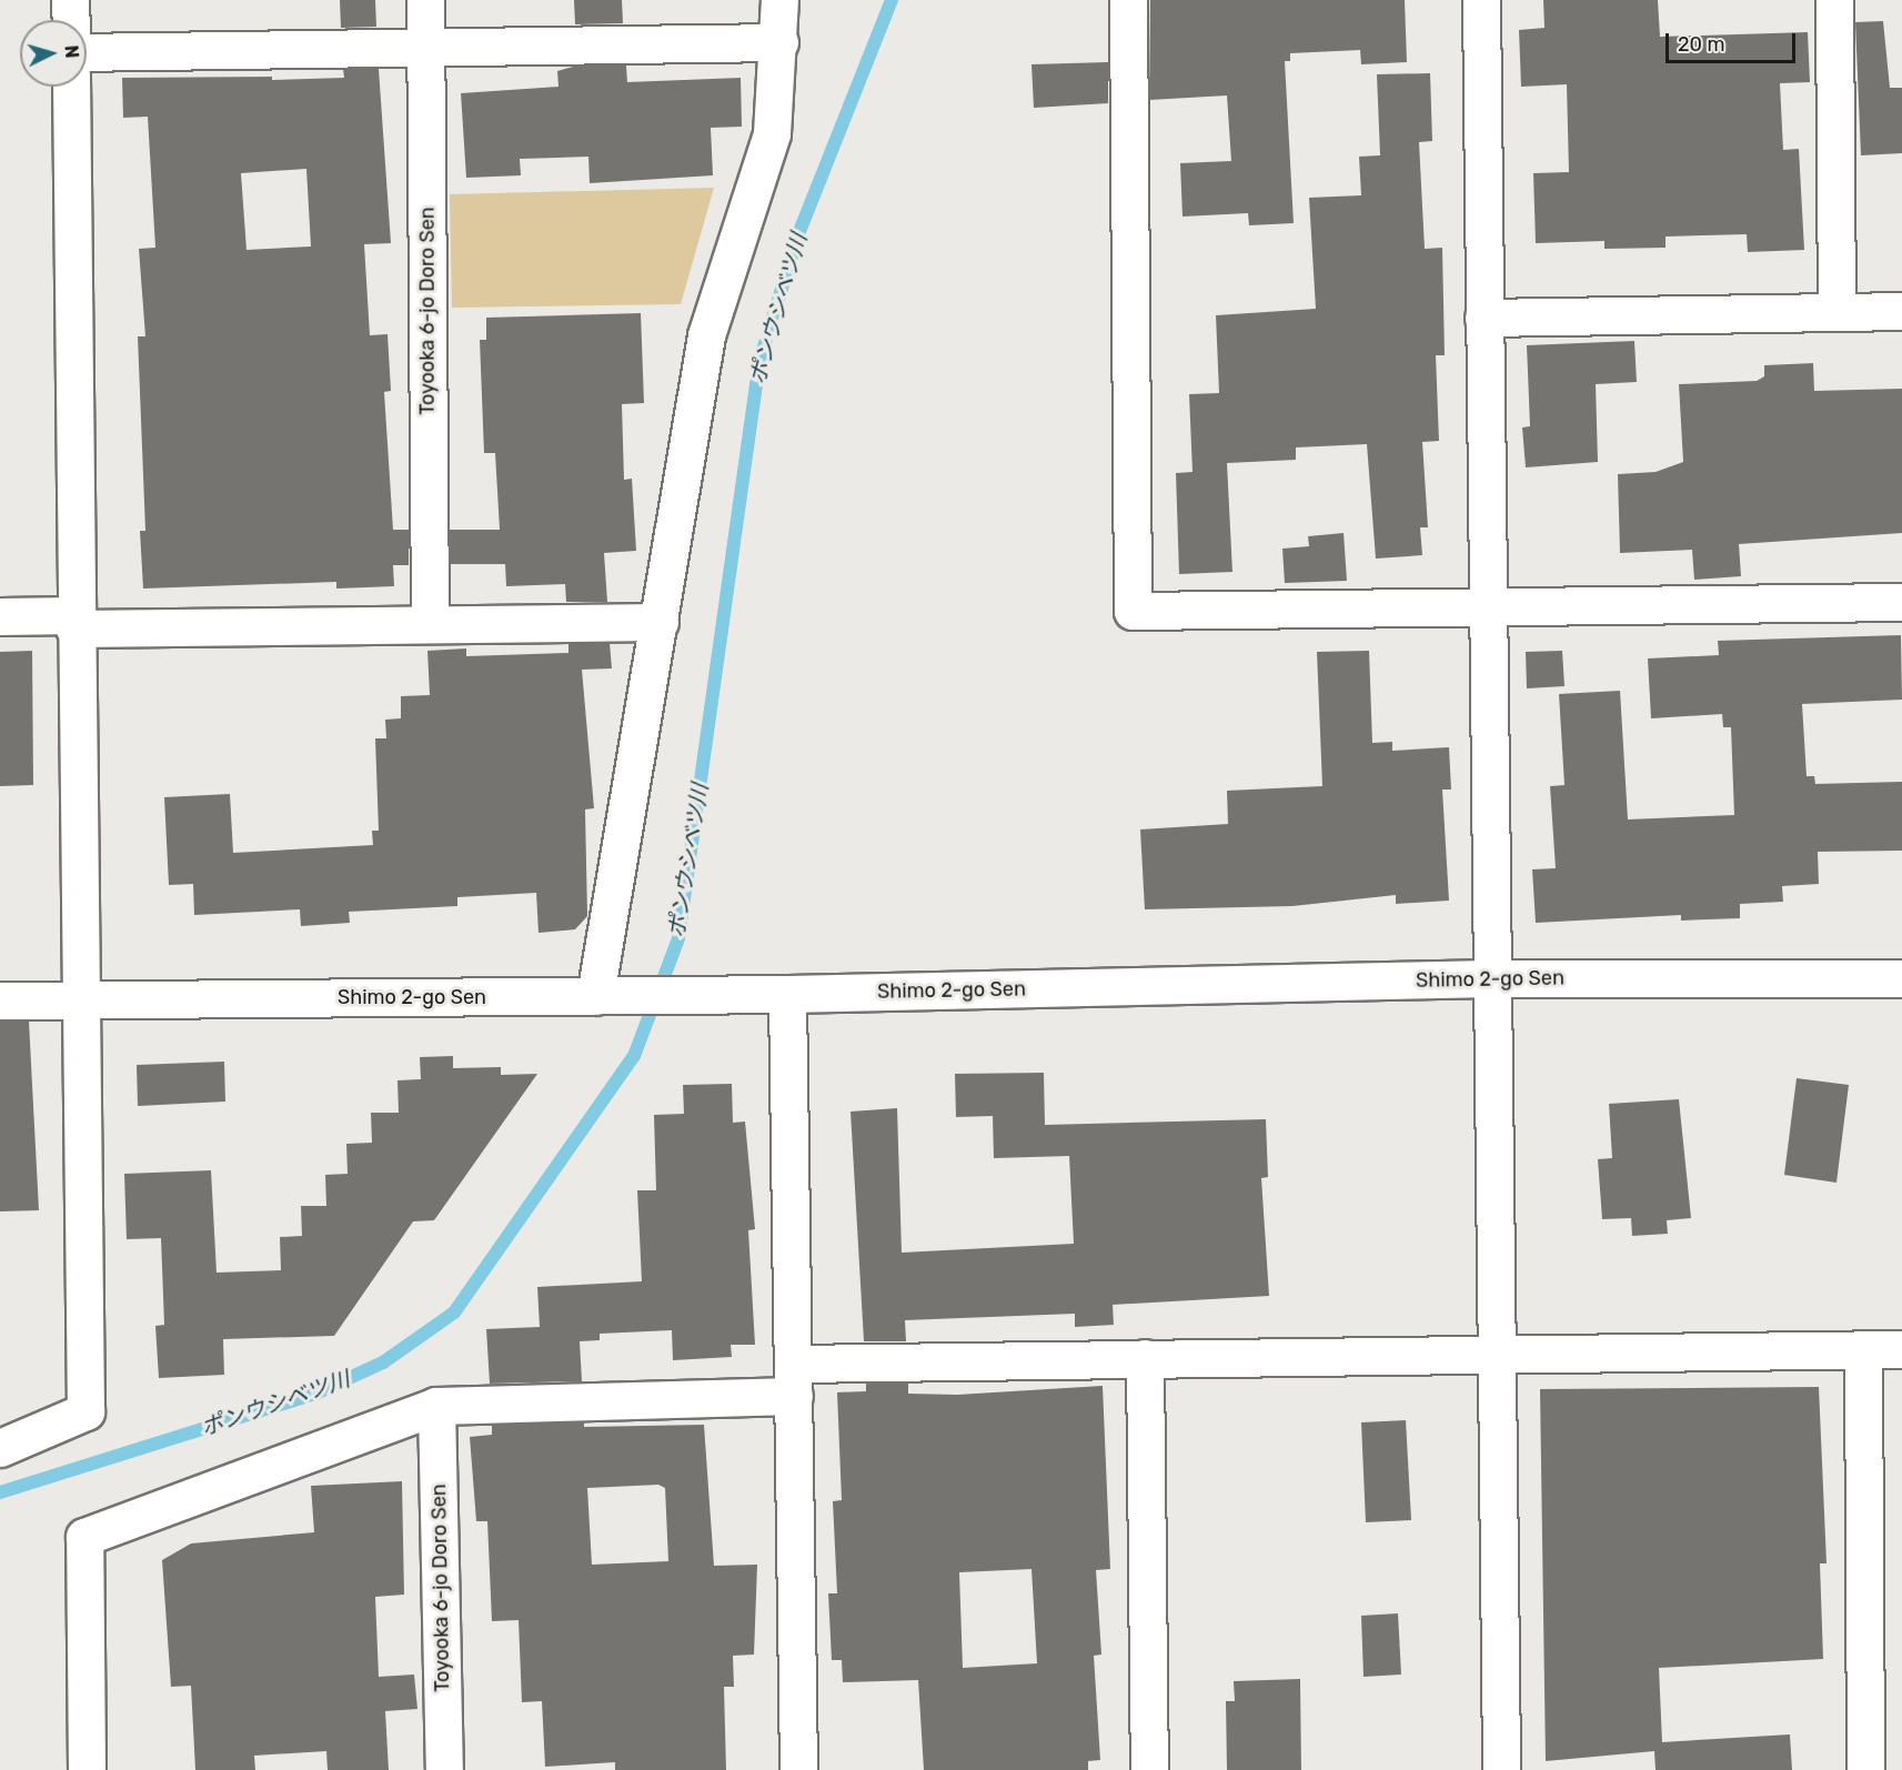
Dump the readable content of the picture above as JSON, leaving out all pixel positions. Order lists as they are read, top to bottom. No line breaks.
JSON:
{"streets":{"street":["Toyooka 6-jo Doro Sen","Shimo 2-go Sen"]},"water":["ポンウシベツ川"],"scale_bar":"20 m","north":"right"}
